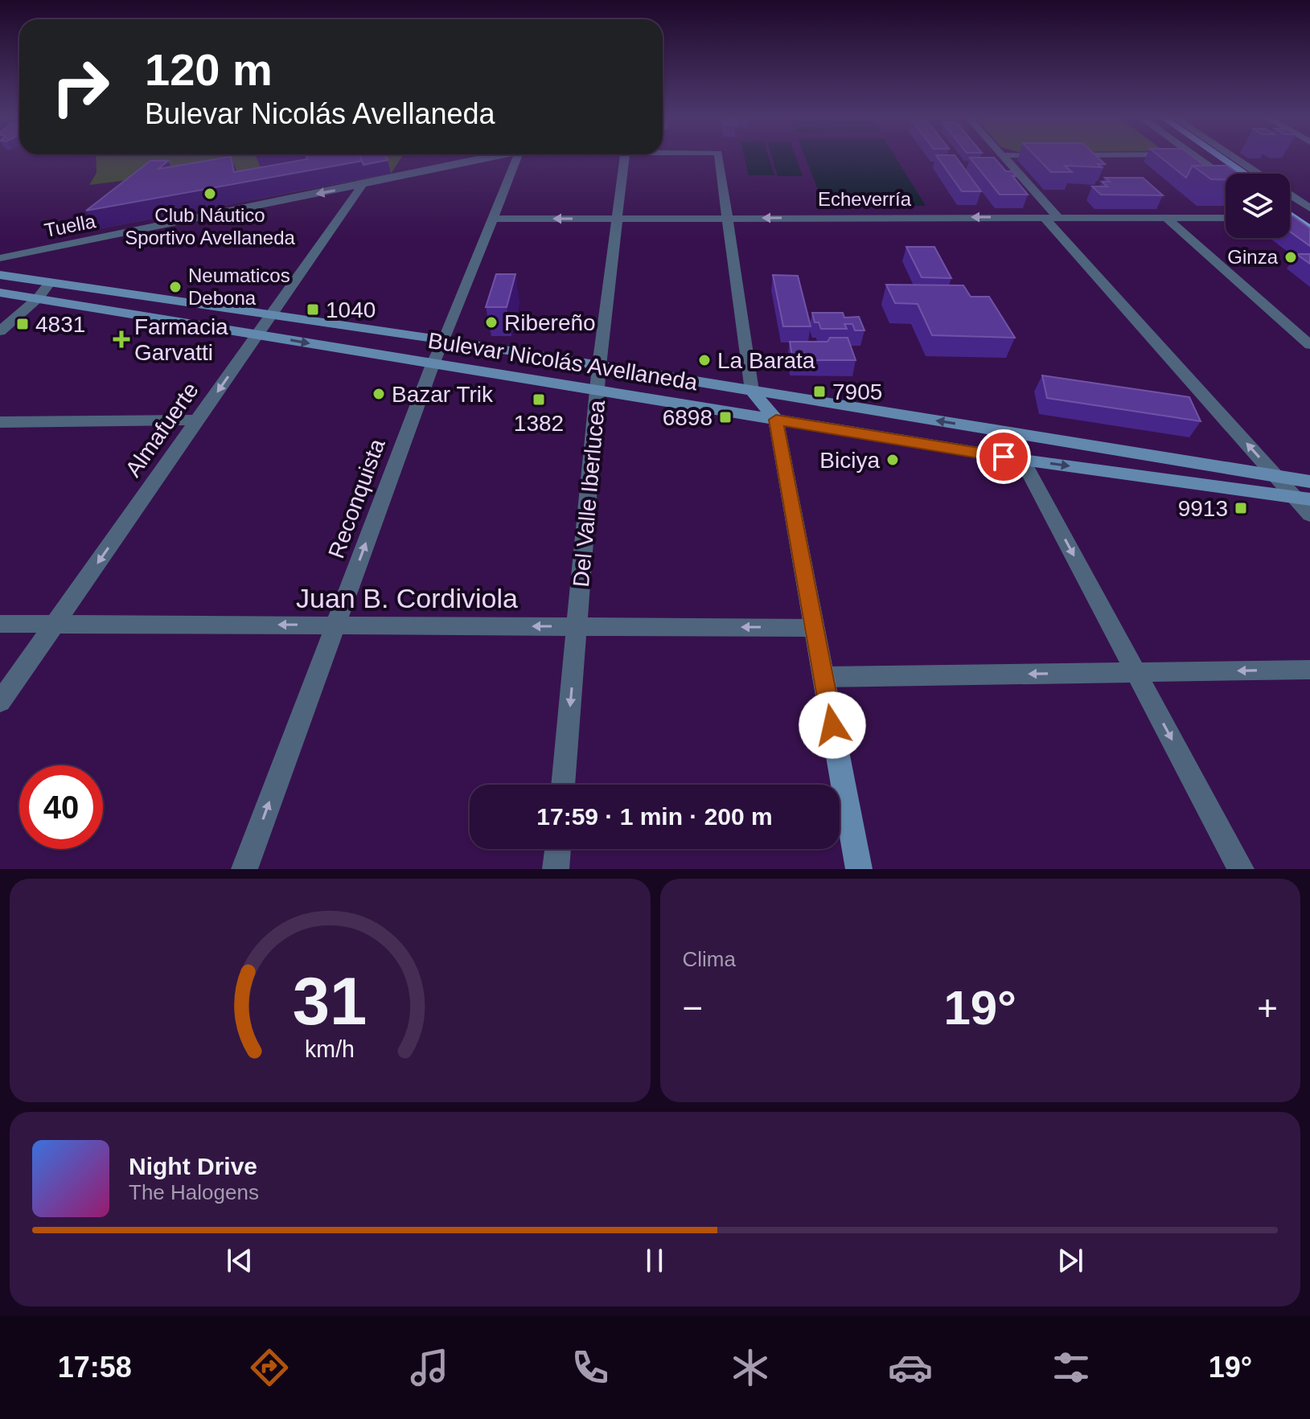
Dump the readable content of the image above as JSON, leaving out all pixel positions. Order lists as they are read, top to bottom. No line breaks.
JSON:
{"streets":{"main road":["Bulevar Nicolás Avellaneda"],"street":["Echeverría","Tuella","Almafuerte","Del Valle Iberlucea","Reconquista","Juan B. Cordiviola"]},"crossings":[["Echeverría","Tuella"],["Echeverría","Del Valle Iberlucea"],["Echeverría","Reconquista"],["Tuella","Almafuerte"],["Bulevar Nicolás Avellaneda","Almafuerte"],["Bulevar Nicolás Avellaneda","Del Valle Iberlucea"],["Bulevar Nicolás Avellaneda","Reconquista"],["Almafuerte","Juan B. Cordiviola"],["Del Valle Iberlucea","Juan B. Cordiviola"],["Reconquista","Juan B. Cordiviola"]],"one_way":["Echeverría","Tuella","Almafuerte","Reconquista","Juan B. Cordiviola"],"places":{"other":["Club Náutico Sportivo Avellaneda","Ginza","Neumaticos Debona","Ribereño","La Barata","Bazar Trik","Biciya"],"transit":["1040","4831","7905","1382","6898","9913"],"health":["Farmacia Garvatti"]},"page":{"turn":["120 m","Bulevar Nicolás Avellaneda"],"limit":"40","trip":"17:59 · 1 min · 200 m","tile":"Clima","heat":["−","19°","+"],"song":["Night Drive","The Halogens"],"tabs":["17:58","19°"],"gauge":["31","km/h"]}}
